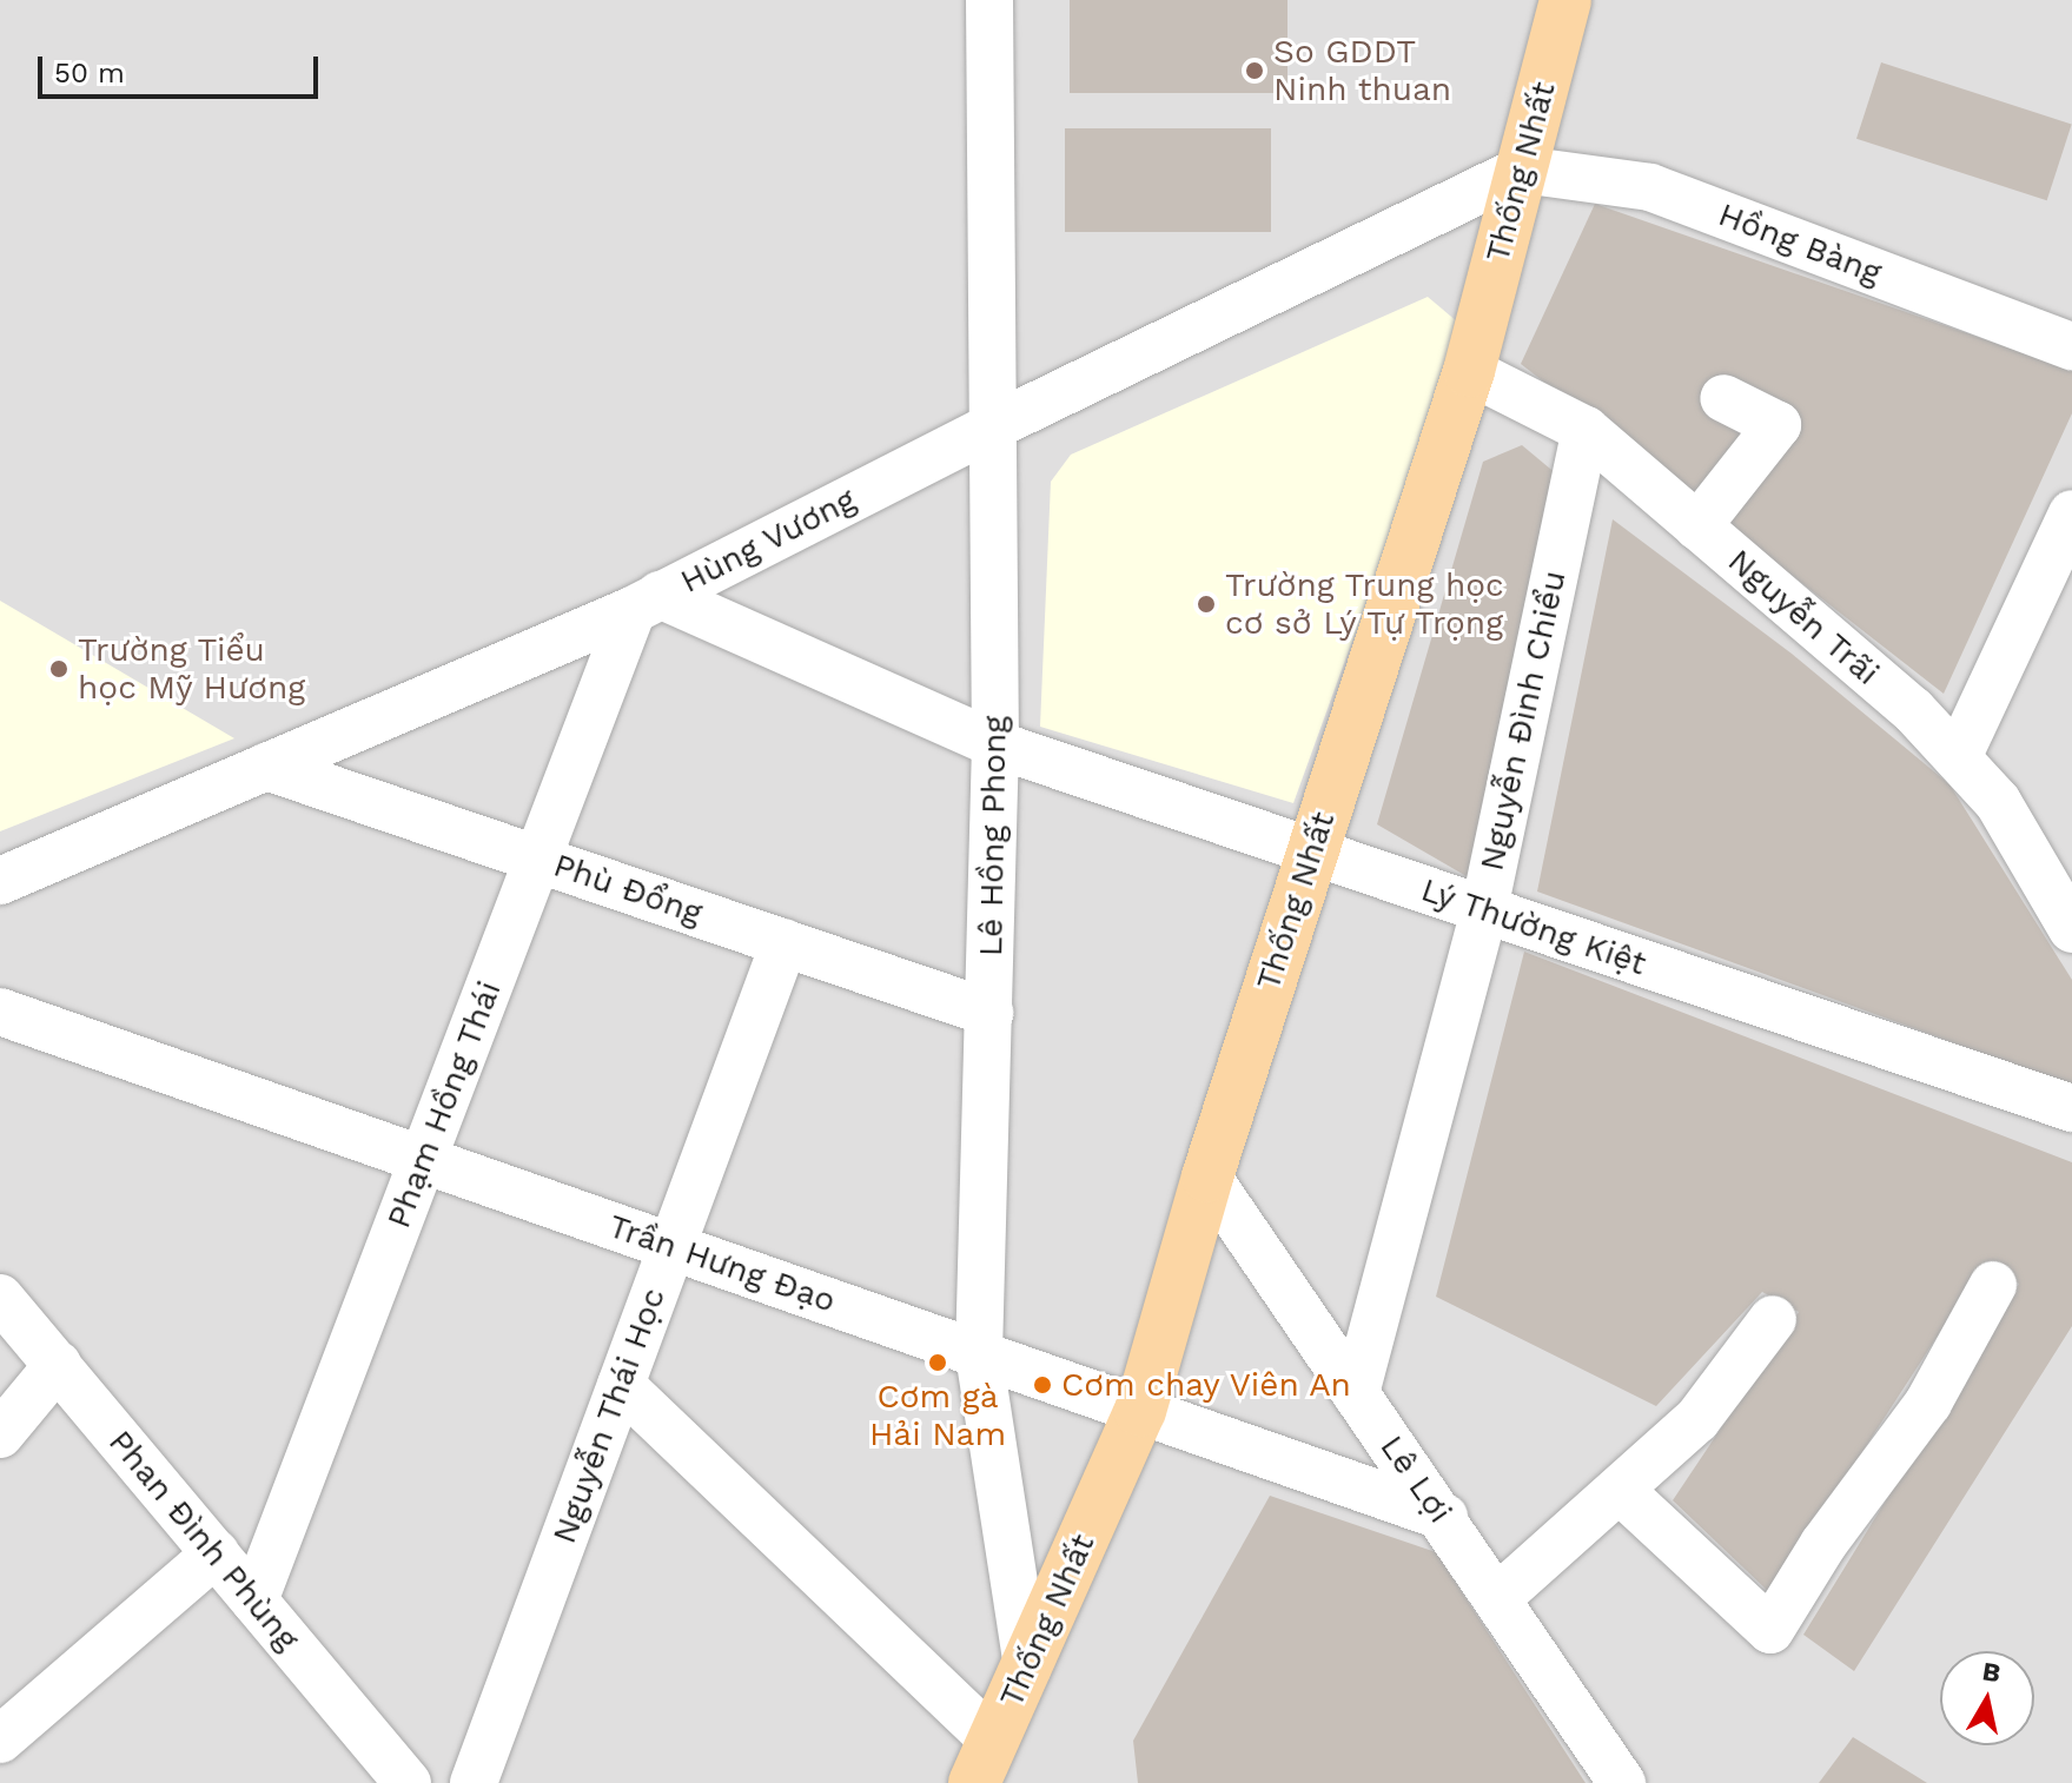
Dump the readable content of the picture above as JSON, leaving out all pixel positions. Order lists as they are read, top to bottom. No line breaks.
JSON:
{"streets":{"main road":["Thống Nhất"],"street":["Hồng Bàng","Hùng Vương","Nguyễn Trãi","Nguyễn Đình Chiểu","Lê Hồng Phong","Phù Đổng","Lý Thường Kiệt","Phạm Hồng Thái","Trần Hưng Đạo","Nguyễn Thái Học","Lê Lợi","Phan Đình Phùng"]},"crossings":[["Thống Nhất","Hồng Bàng"],["Thống Nhất","Hùng Vương"],["Thống Nhất","Nguyễn Trãi"],["Thống Nhất","Lê Hồng Phong"],["Thống Nhất","Lý Thường Kiệt"],["Thống Nhất","Trần Hưng Đạo"],["Thống Nhất","Lê Lợi"],["Hồng Bàng","Hùng Vương"],["Hùng Vương","Lê Hồng Phong"],["Hùng Vương","Phù Đổng"],["Hùng Vương","Lý Thường Kiệt"],["Hùng Vương","Phạm Hồng Thái"],["Nguyễn Trãi","Nguyễn Đình Chiểu"],["Nguyễn Đình Chiểu","Lý Thường Kiệt"],["Nguyễn Đình Chiểu","Lê Lợi"],["Lê Hồng Phong","Phù Đổng"],["Lê Hồng Phong","Lý Thường Kiệt"],["Lê Hồng Phong","Trần Hưng Đạo"],["Phù Đổng","Phạm Hồng Thái"],["Phù Đổng","Nguyễn Thái Học"],["Lý Thường Kiệt","Phạm Hồng Thái"],["Phạm Hồng Thái","Trần Hưng Đạo"],["Phạm Hồng Thái","Phan Đình Phùng"],["Trần Hưng Đạo","Nguyễn Thái Học"],["Trần Hưng Đạo","Lê Lợi"]],"places":["So GDDT Ninh thuan","Trường Trung học cơ sở Lý Tự Trọng","Trường Tiểu học Mỹ Hương","Cơm gà Hải Nam","Cơm chay Viên An"],"scale_bar":"50 m","north":"top"}
